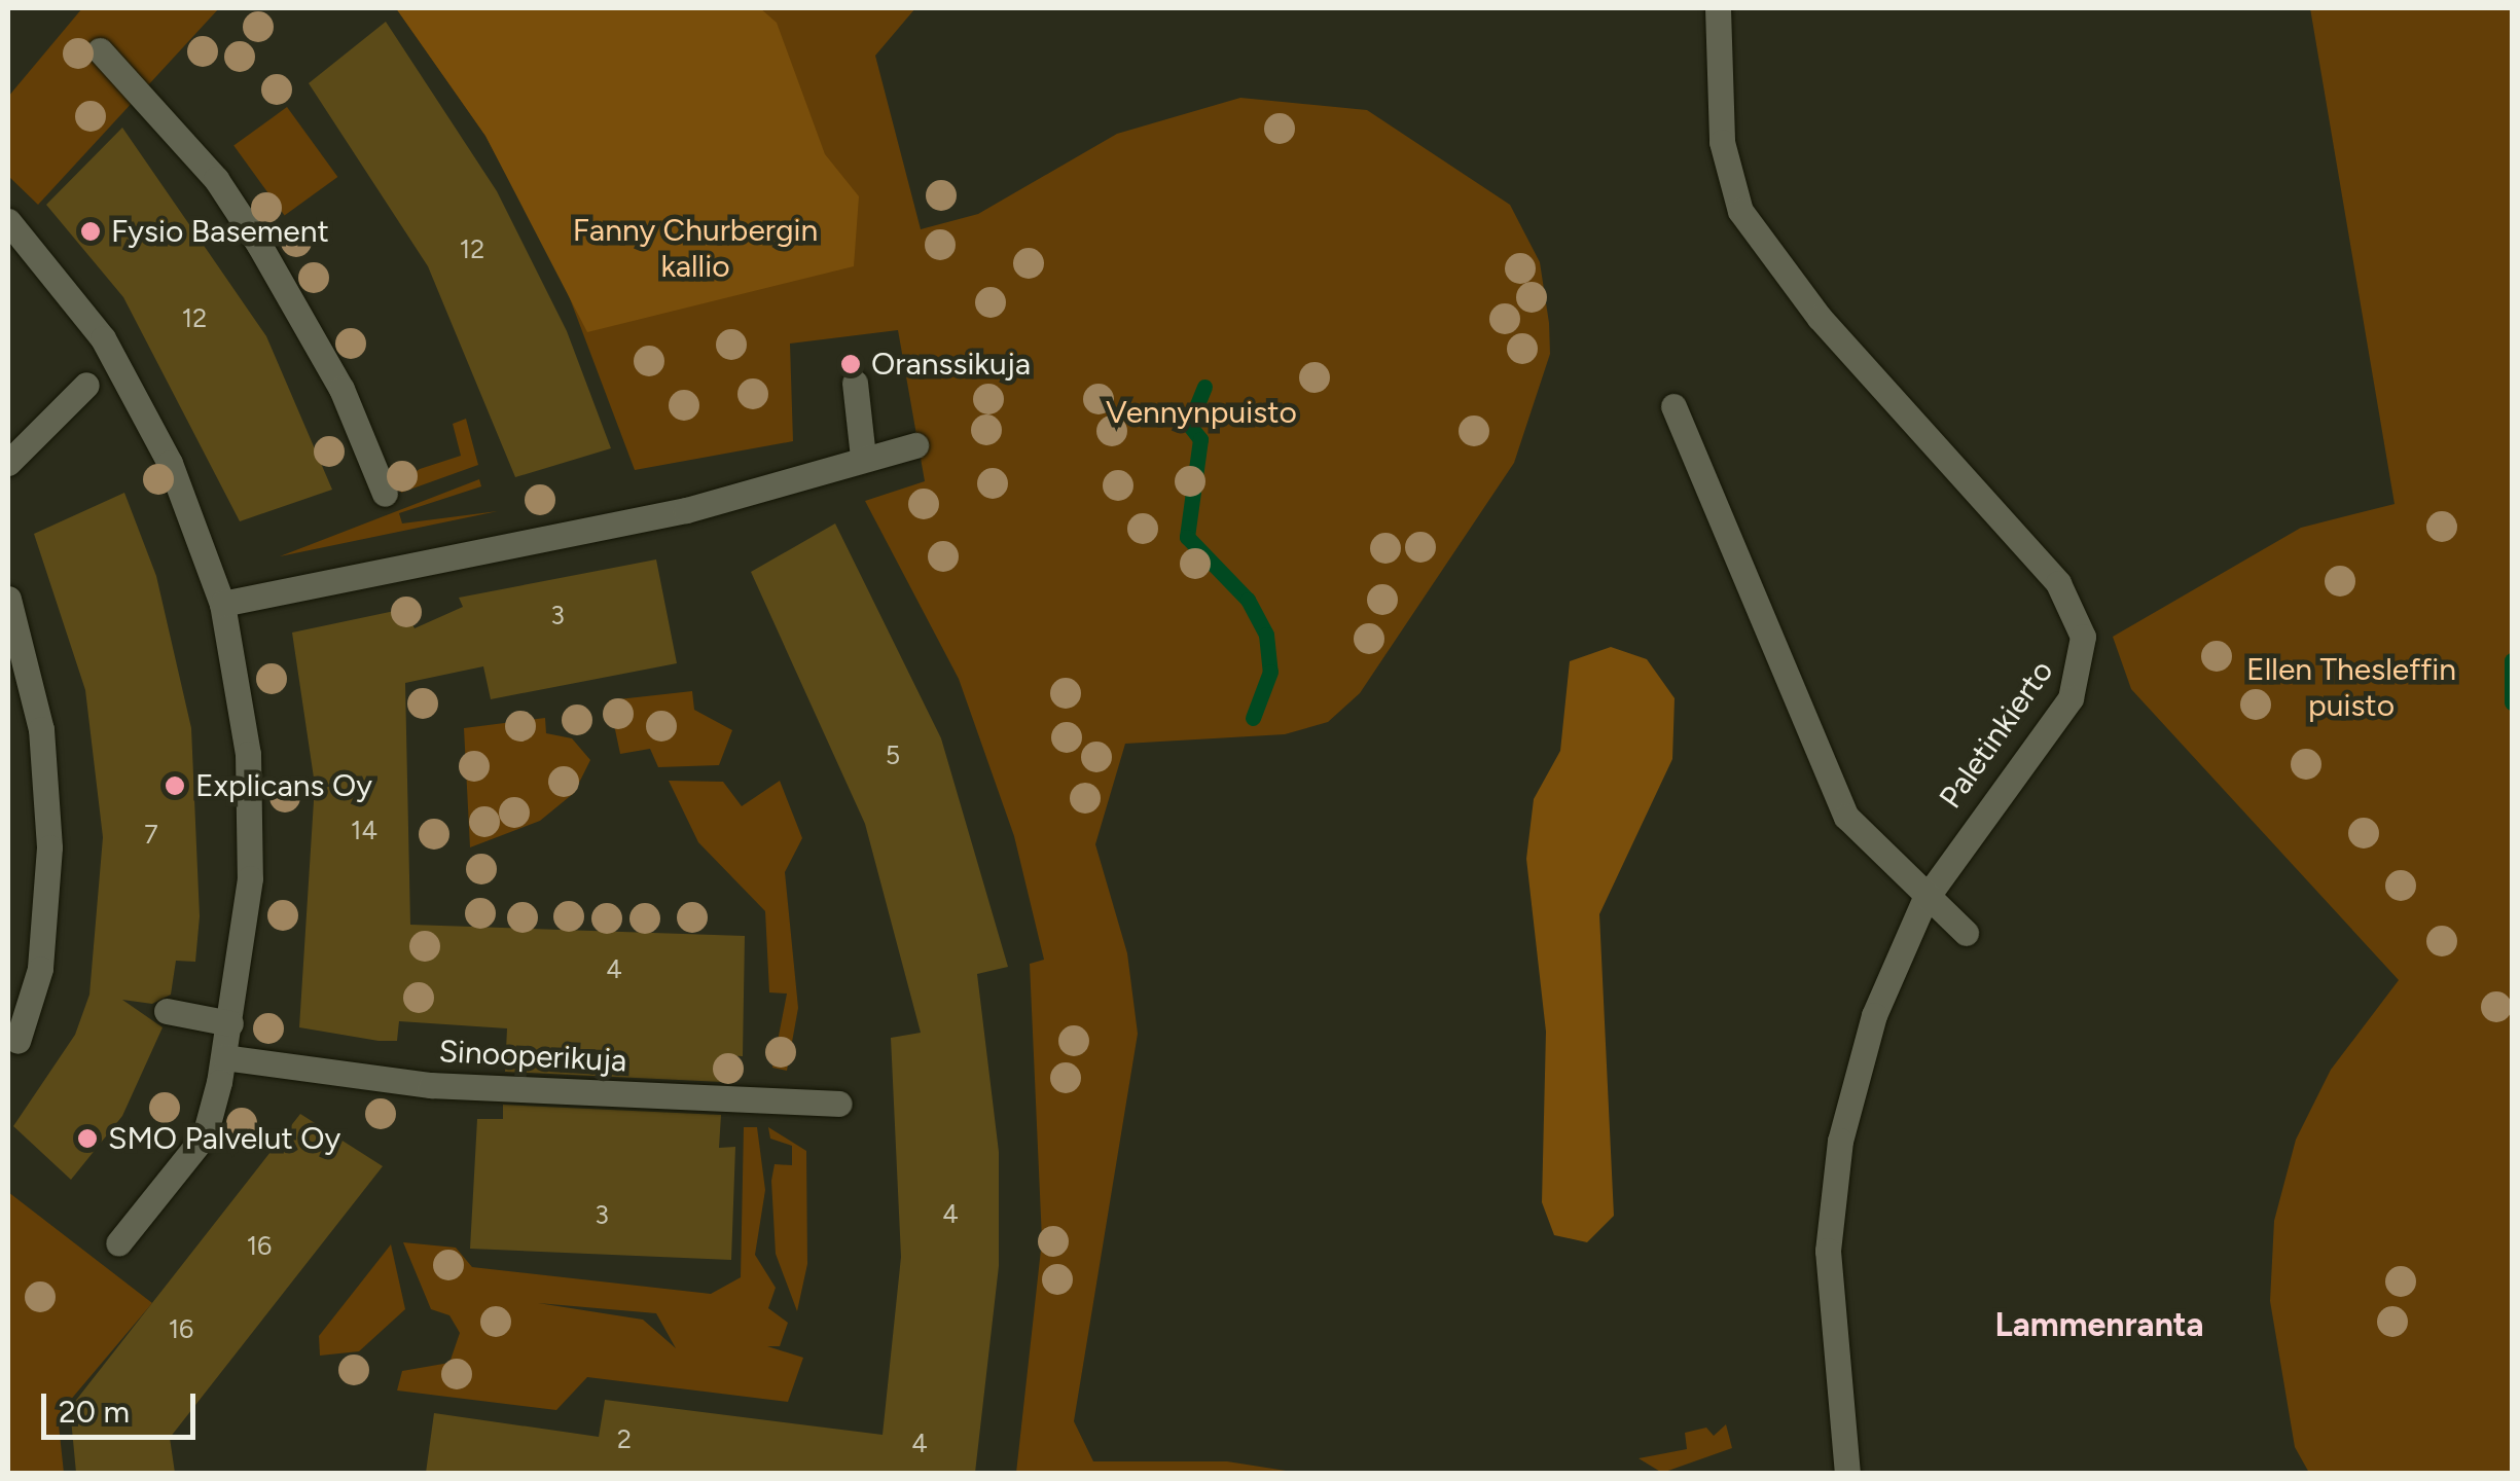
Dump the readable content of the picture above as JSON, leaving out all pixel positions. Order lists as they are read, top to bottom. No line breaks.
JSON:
{"streets":{"street":["Paletinkierto","Sinooperikuja"]},"districts":["Lammenranta"],"parks":["Fanny Churbergin kallio","Vennynpuisto","Ellen Thesleffin puisto"],"places":["Fysio Basement","Oranssikuja","Explicans Oy","SMO Palvelut Oy"],"house_numbers":["12","12","3","5","14","7","4","4","3","16","16","2","4"],"scale_bar":"20 m"}
